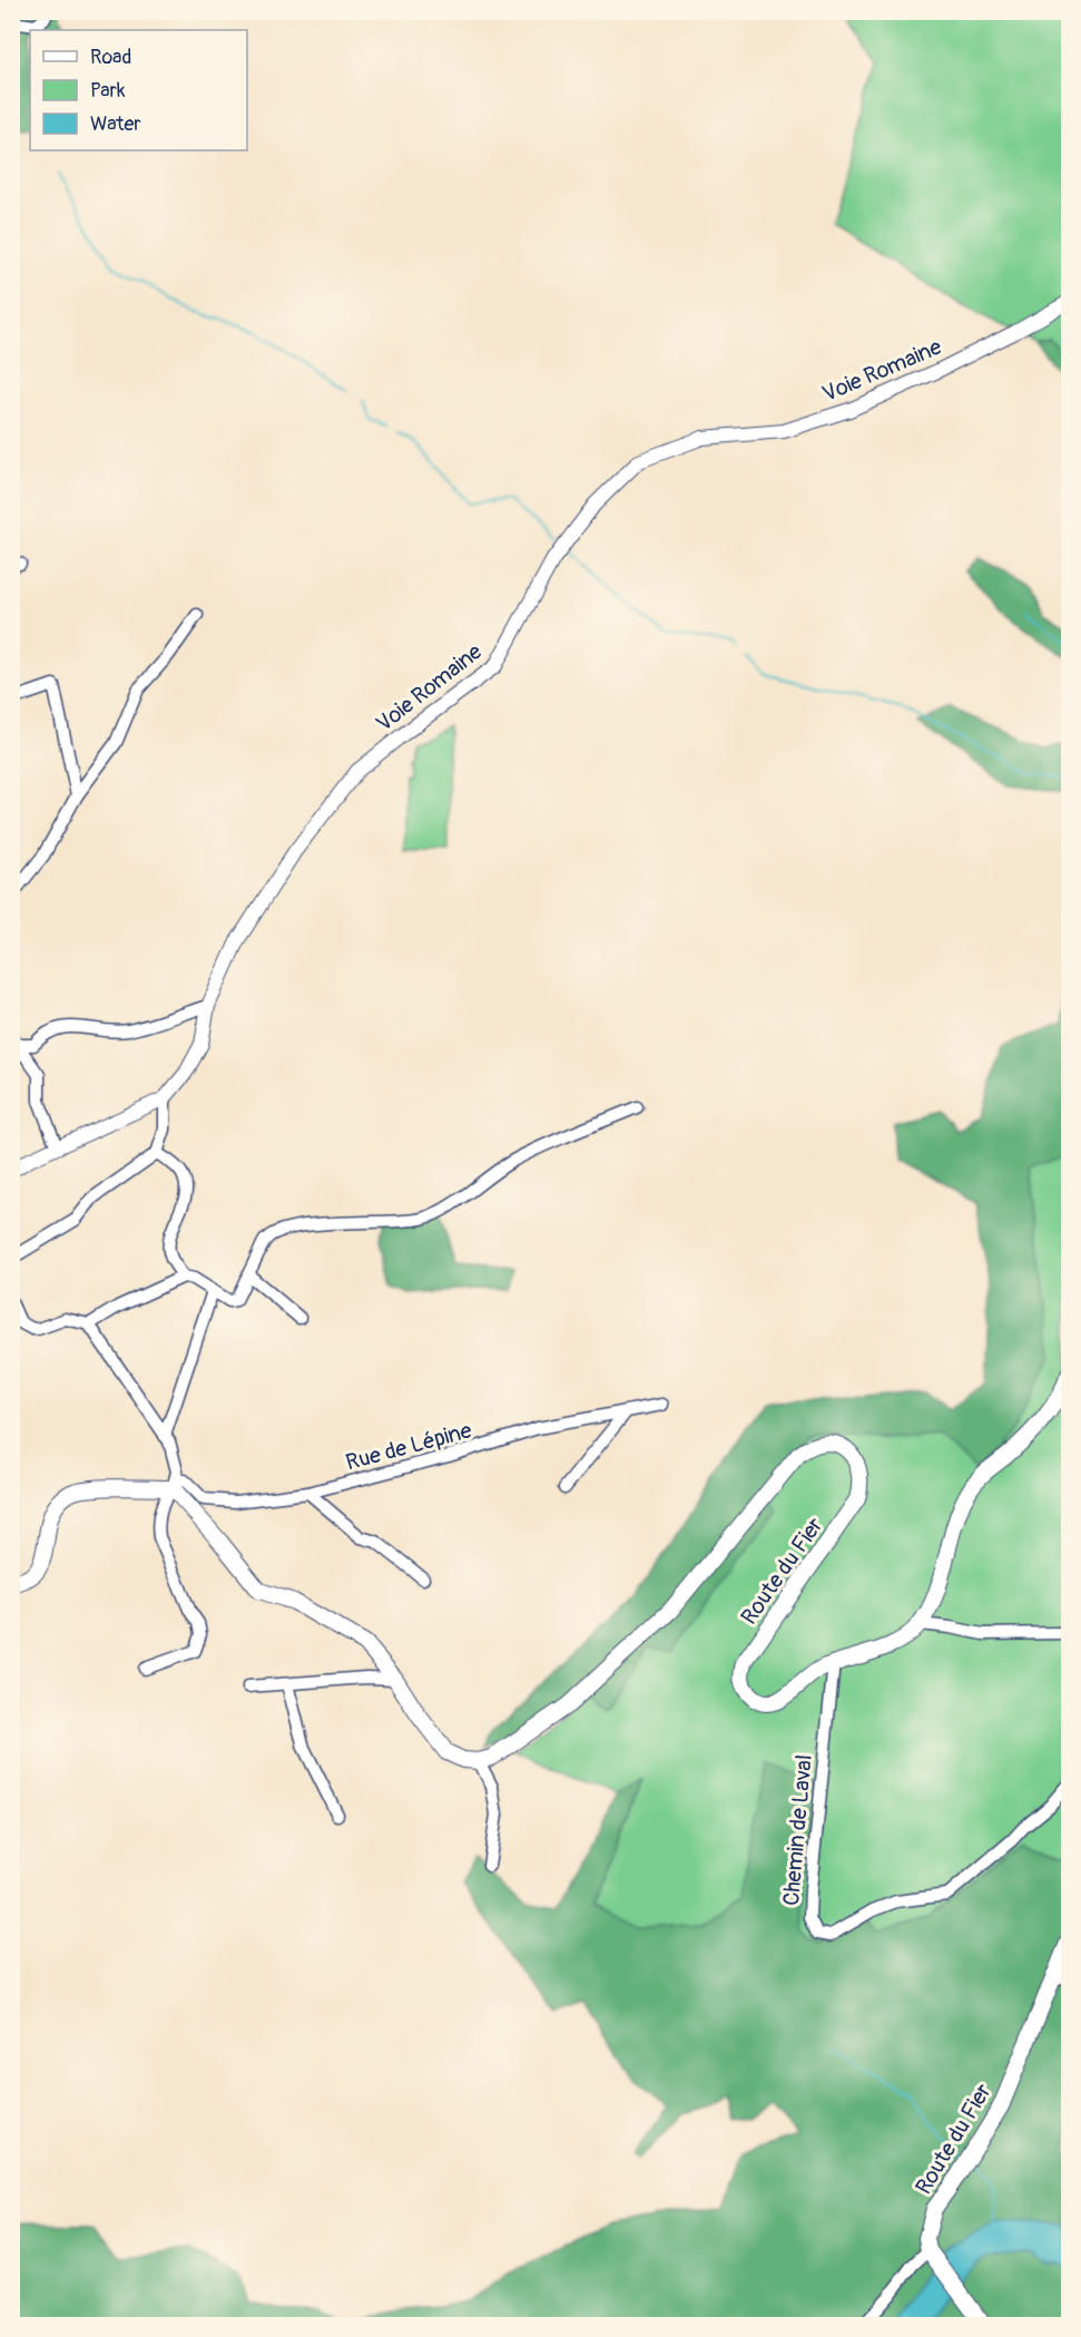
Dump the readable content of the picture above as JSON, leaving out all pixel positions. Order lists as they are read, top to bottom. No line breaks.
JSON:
{"streets":{"main road":["Route du Fier"],"street":["Voie Romaine","Rue de Lépine","Chemin de Laval"]},"crossings":[["Route du Fier","Chemin de Laval"]],"legend":["Road","Park","Water"]}
